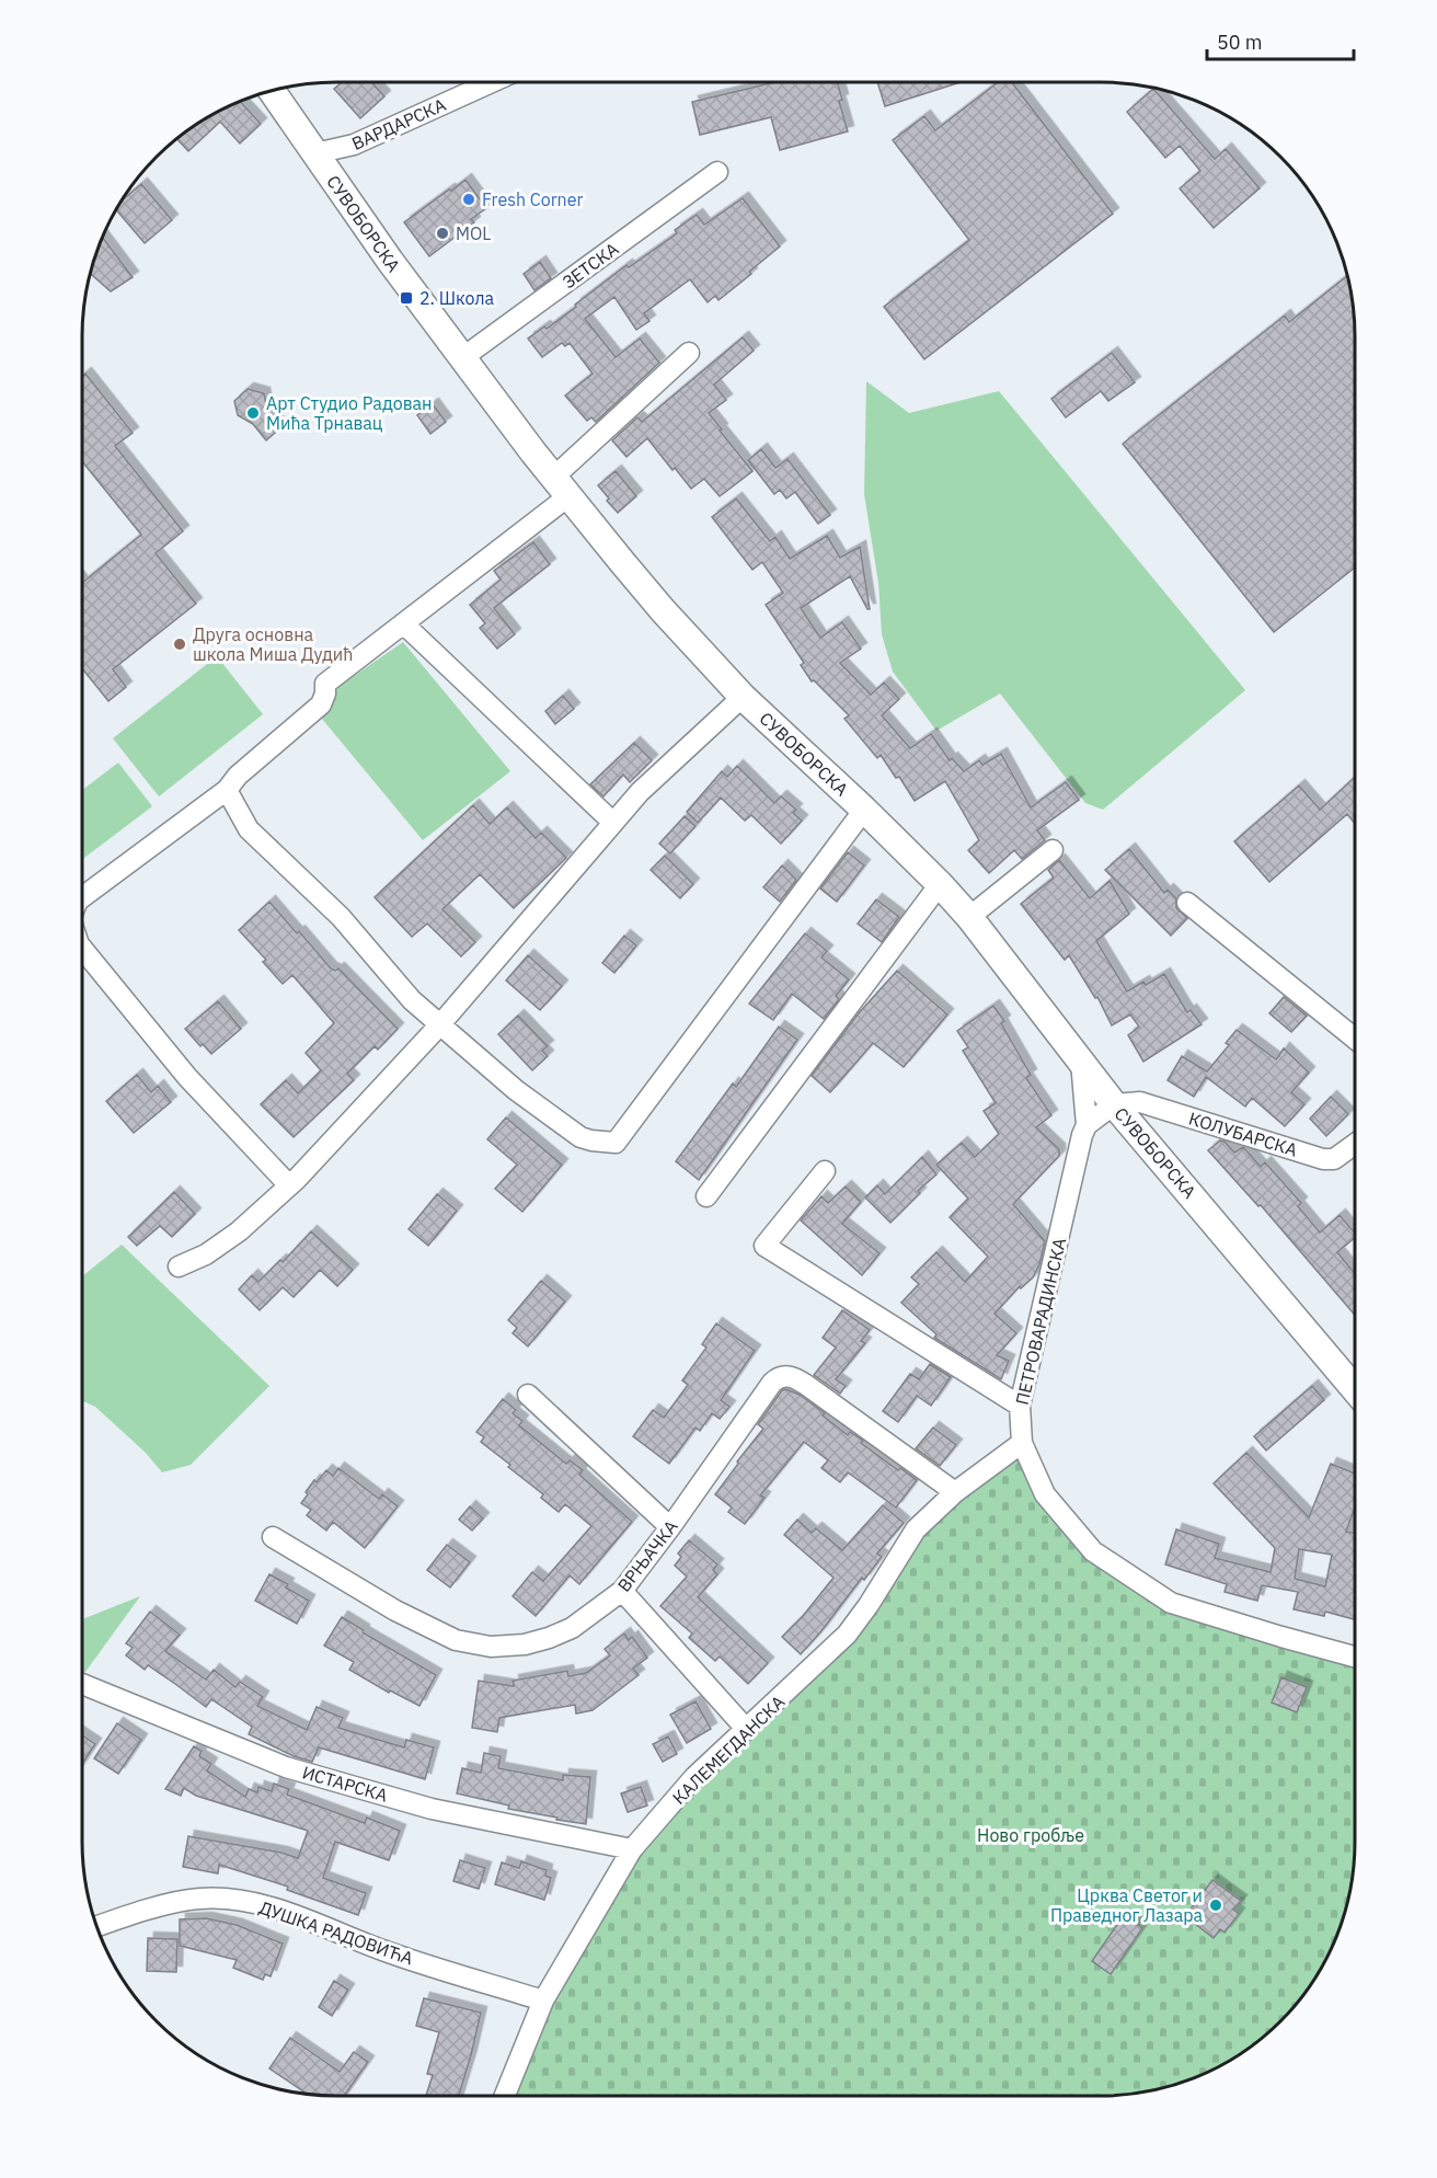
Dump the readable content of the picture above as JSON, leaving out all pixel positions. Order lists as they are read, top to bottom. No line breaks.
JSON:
{"streets":{"main road":["СУВОБОРСКА"],"street":["ВАРДАРСКА","ЗЕТСКА","КОЛУБАРСКА","ПЕТРОВАРАДИНСКА","ВРЊАЧКА","КАЛЕМЕГДАНСКА","ИСТАРСКА","ДУШКА РАДОВИЋА"]},"crossings":[["ВАРДАРСКА","СУВОБОРСКА"],["СУВОБОРСКА","ЗЕТСКА"],["СУВОБОРСКА","КОЛУБАРСКА"],["СУВОБОРСКА","ПЕТРОВАРАДИНСКА"],["ПЕТРОВАРАДИНСКА","КАЛЕМЕГДАНСКА"],["ВРЊАЧКА","КАЛЕМЕГДАНСКА"],["КАЛЕМЕГДАНСКА","ИСТАРСКА"],["КАЛЕМЕГДАНСКА","ДУШКА РАДОВИЋА"]],"parks":["Ново гробље"],"places":{"other":["Fresh Corner","MOL","Арт Студио Радован Мића Трнавац","Друга основна школа Миша Дудић","Црква Светог и Праведног Лазара"],"transit":["2. Школа"]},"scale_bar":"50 m"}
